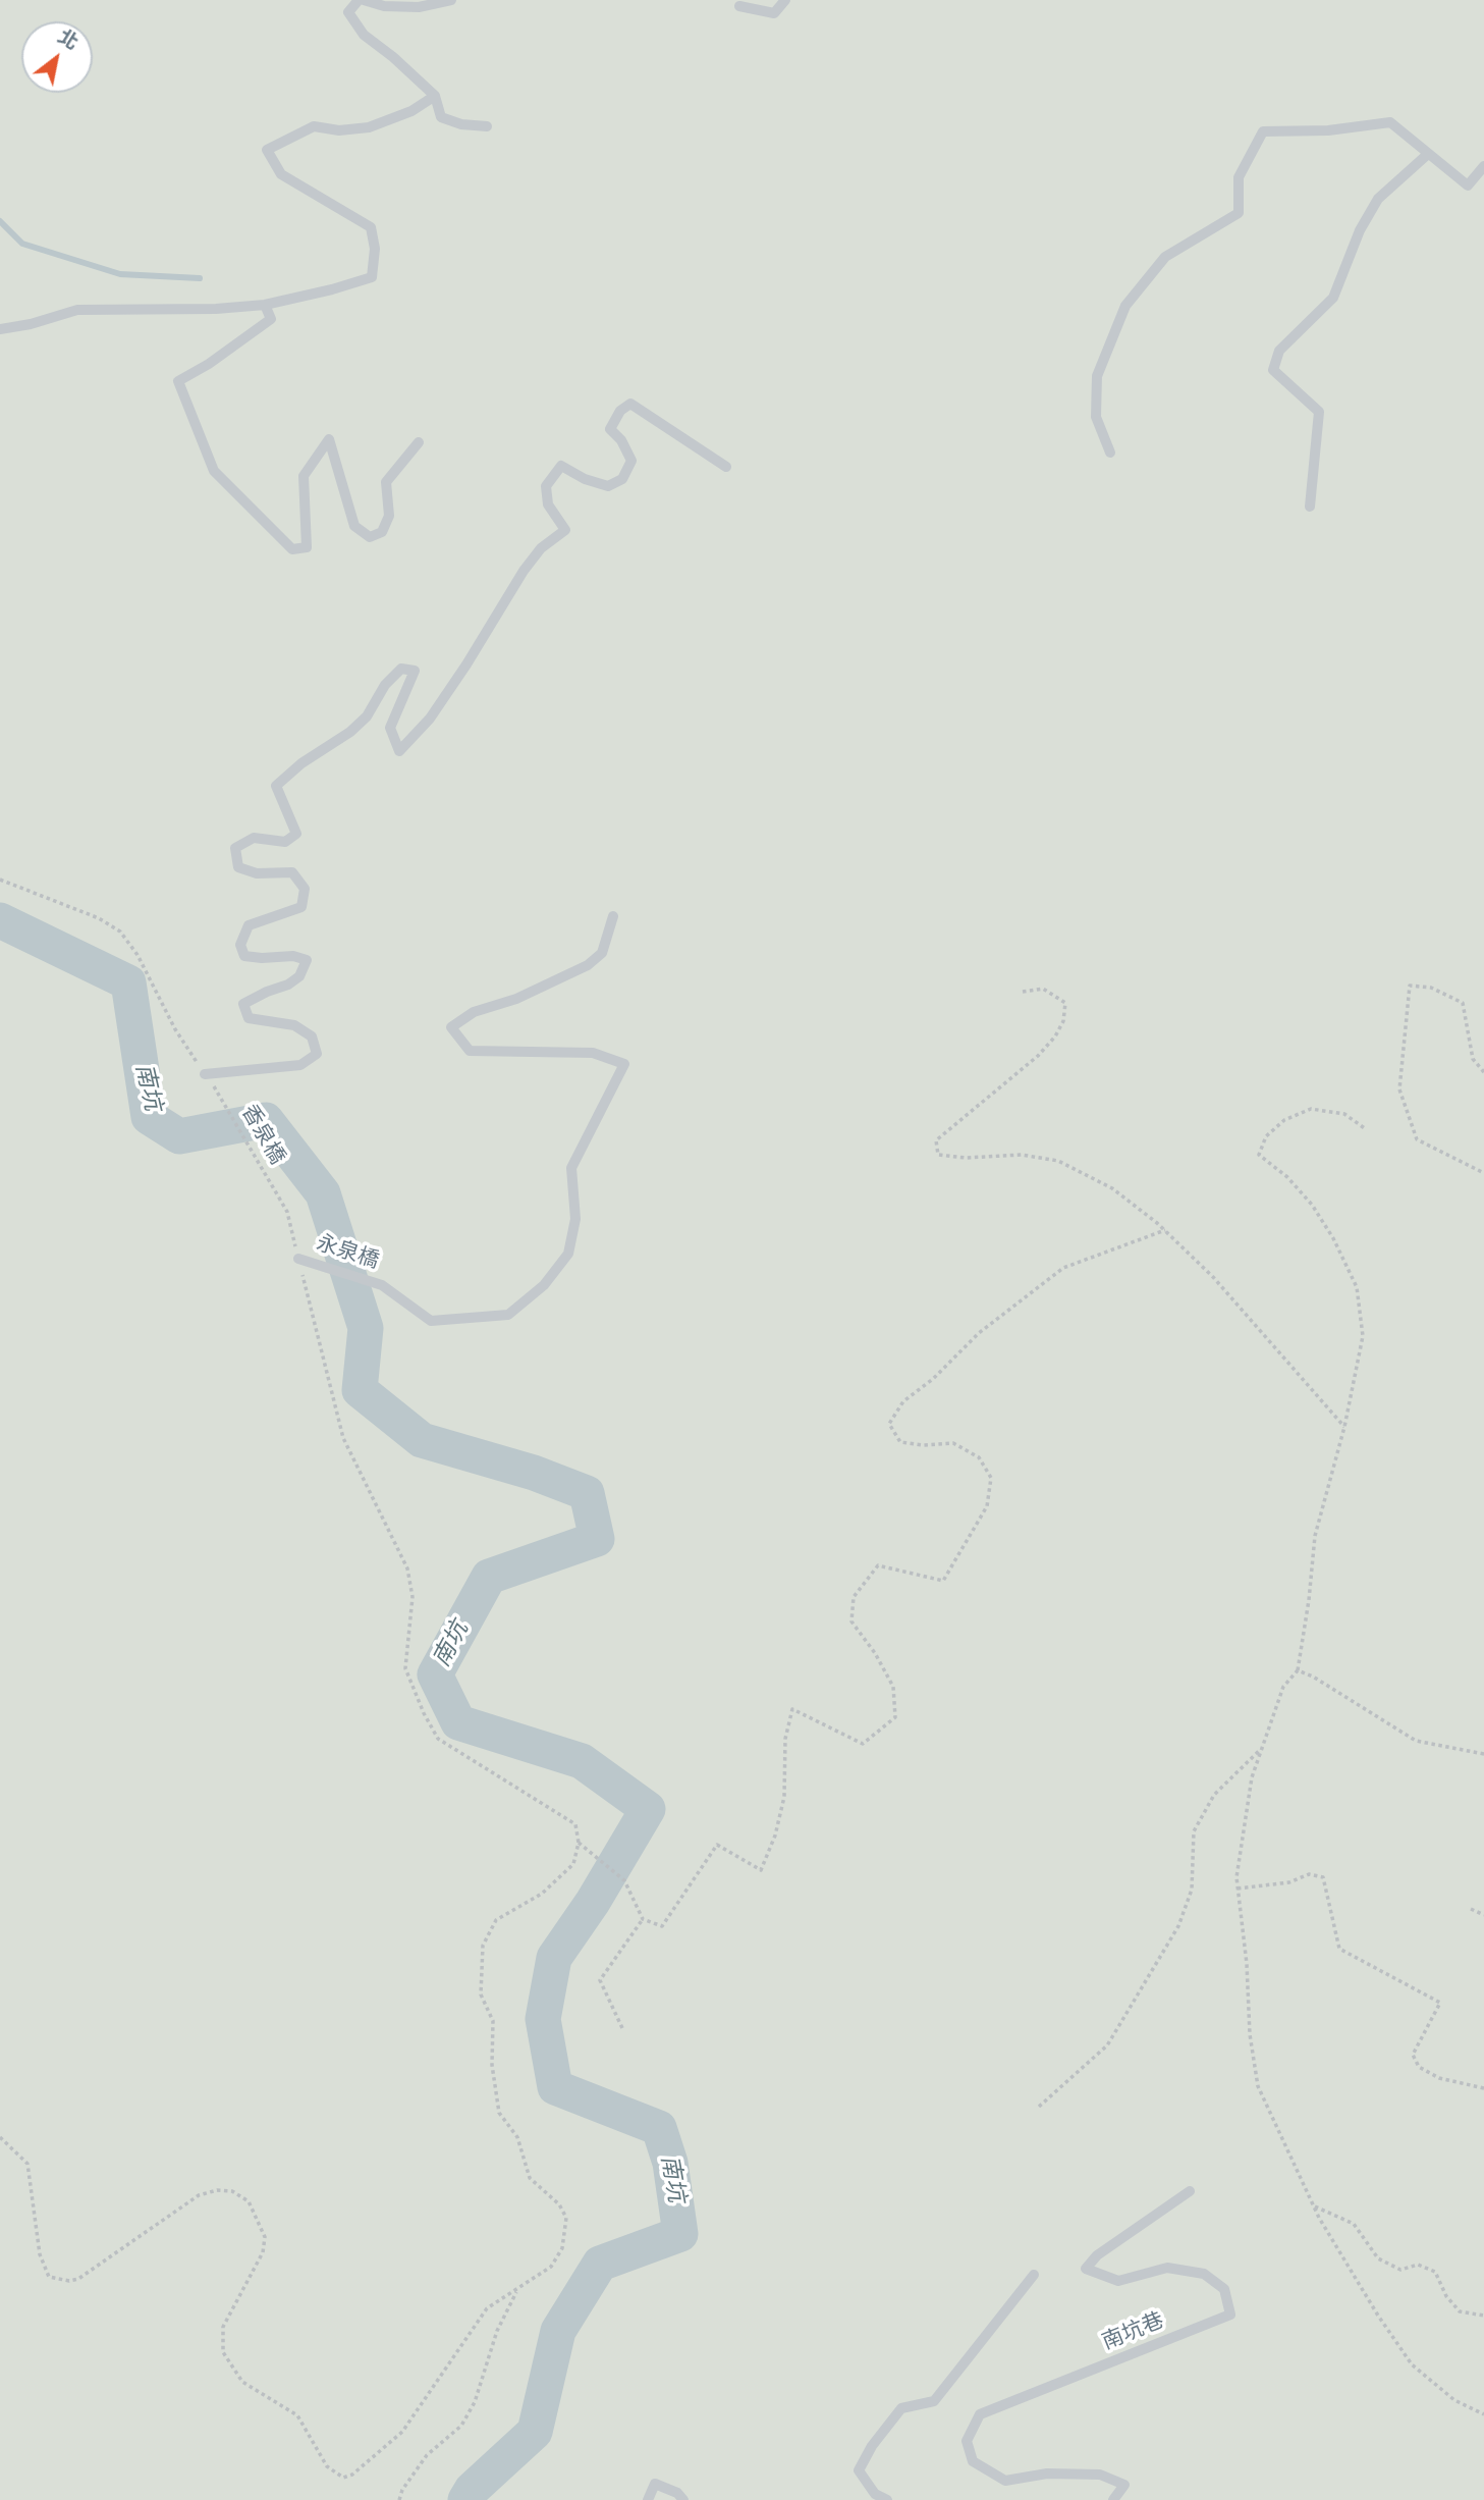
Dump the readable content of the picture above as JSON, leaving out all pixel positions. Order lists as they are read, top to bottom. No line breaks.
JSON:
{"streets":{"lane":["永泉橋","南坑巷"],"path":["香泉橋"]},"crossings":[["香泉橋","永泉橋"]],"water":["南坑"],"north":"top right"}
